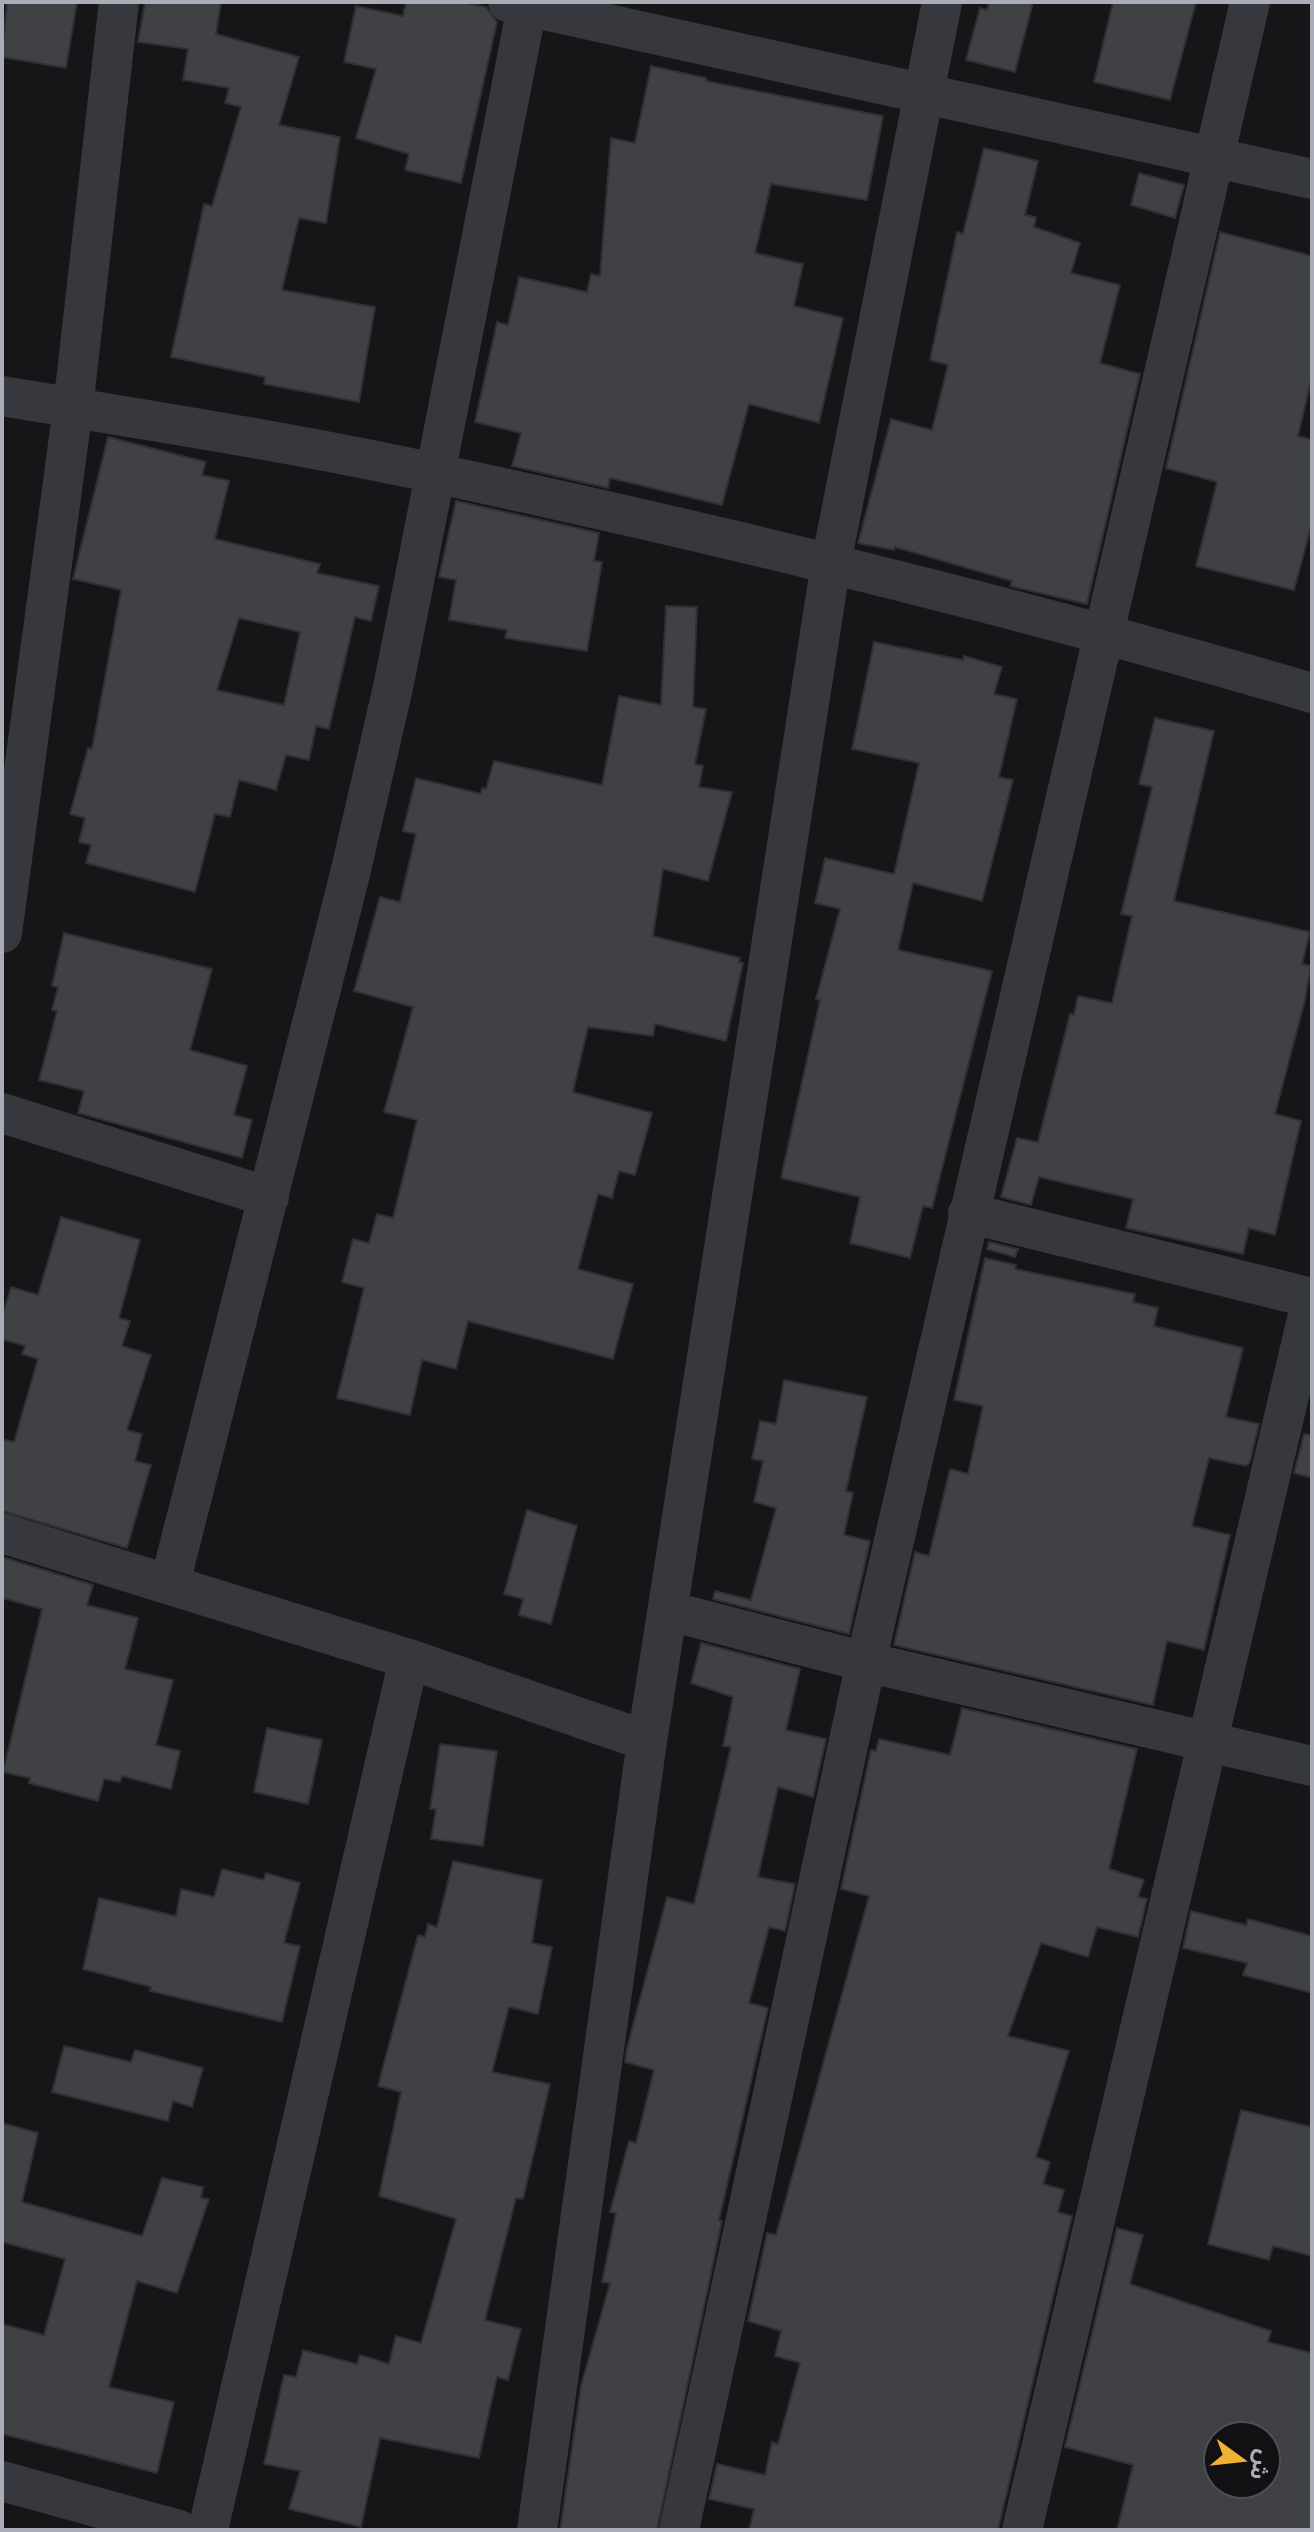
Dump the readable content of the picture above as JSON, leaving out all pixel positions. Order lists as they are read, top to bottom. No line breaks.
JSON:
{"north":"right"}
